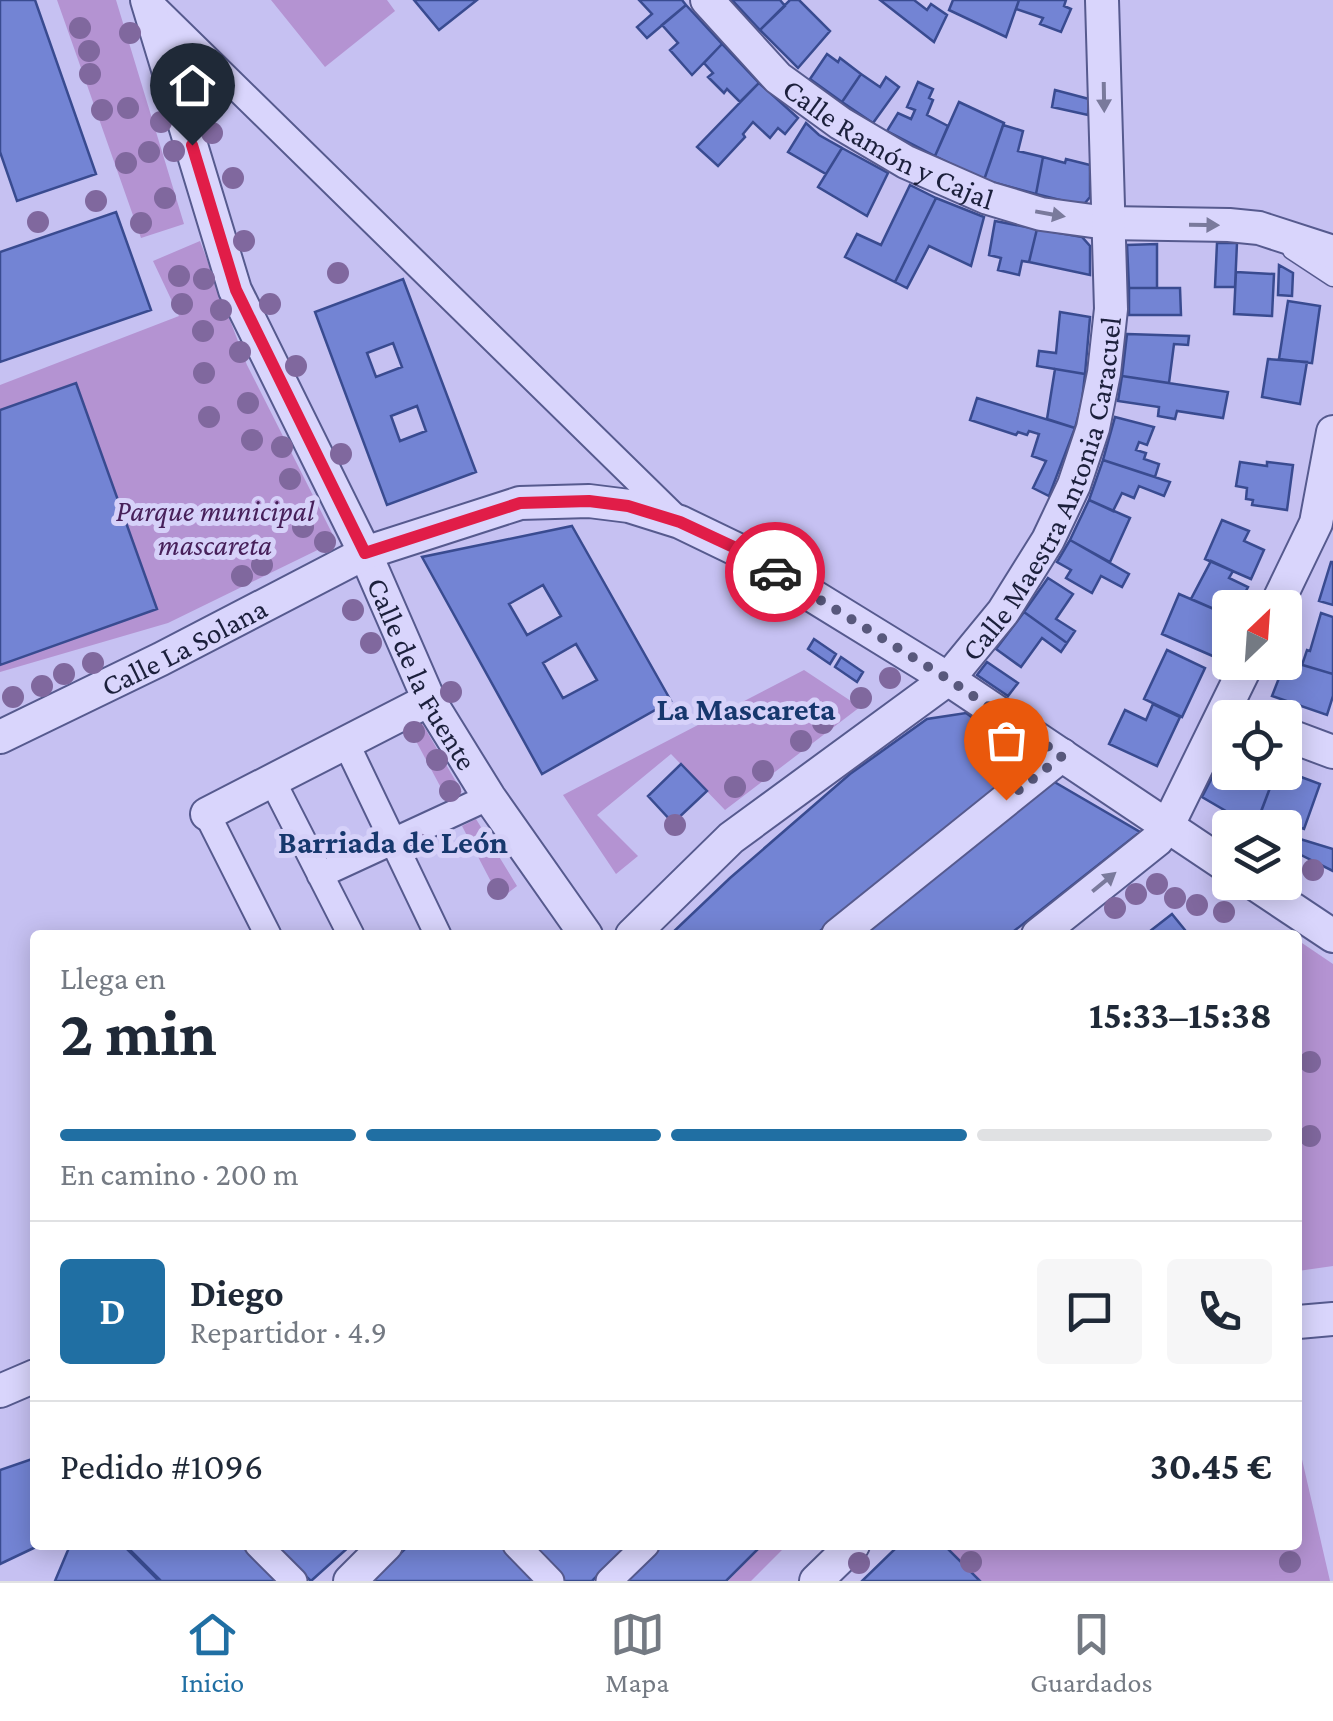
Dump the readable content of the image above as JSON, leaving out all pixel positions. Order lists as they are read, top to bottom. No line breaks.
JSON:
{"streets":{"street":["Calle Ramón y Cajal","Calle Maestra Antonia Caracuel","Calle La Solana","Calle de la Fuente"]},"crossings":[["Calle Ramón y Cajal","Calle Maestra Antonia Caracuel"],["Calle Maestra Antonia Caracuel","Calle La Solana"],["Calle La Solana","Calle de la Fuente"]],"one_way":["Calle Ramón y Cajal"],"districts":["La Mascareta","Barriada de León"],"parks":["Parque municipal mascareta"],"north":"top right","page":{"heading":["2 min","Llega en","15:33–15:38"],"panel":["Diego","Repartidor · 4.9","Pedido #1096","30.45 €"],"bar":"En camino · 200 m","round":"D","tabs":["Inicio","Mapa","Guardados"]}}
